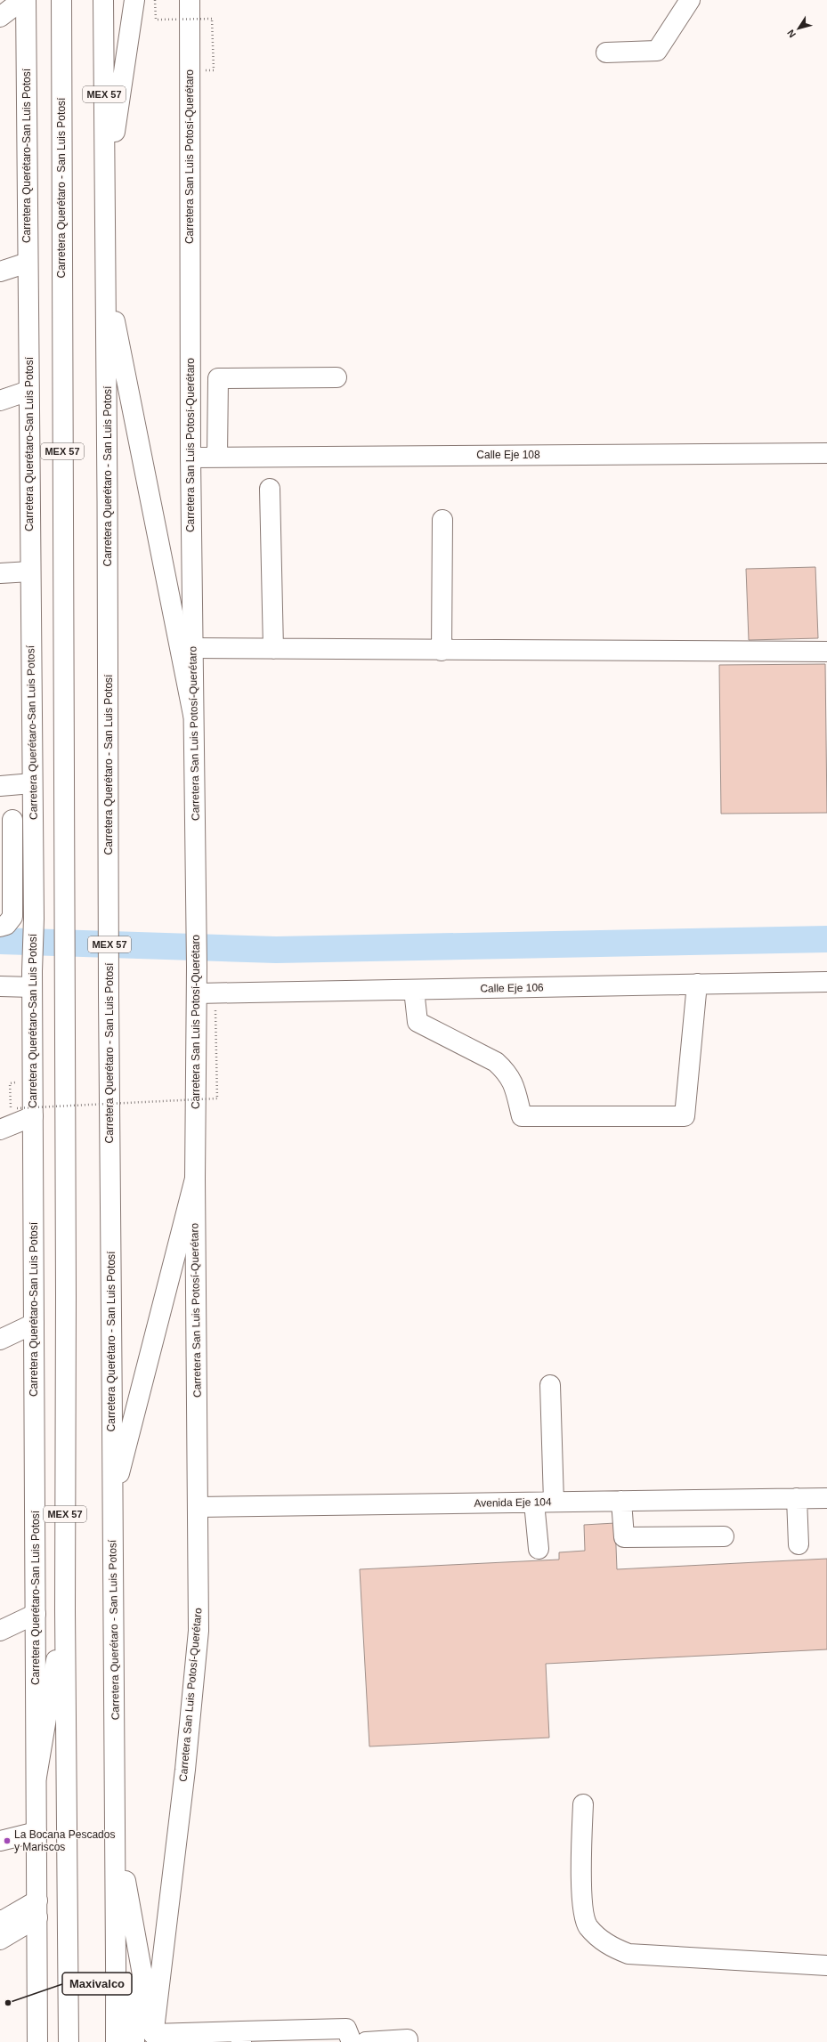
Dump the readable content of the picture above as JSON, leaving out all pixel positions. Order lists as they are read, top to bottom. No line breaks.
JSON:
{"streets":{"main road":["MEX 57","Carretera Querétaro-San Luis Potosí","Carretera San Luis Potosí-Querétaro","Carretera Querétaro - San Luis Potosí","Calle Eje 108","Calle Eje 106","Avenida Eje 104"]},"crossings":[["Carretera San Luis Potosí-Querétaro","Calle Eje 108"],["Carretera San Luis Potosí-Querétaro","Calle Eje 106"],["Carretera San Luis Potosí-Querétaro","Avenida Eje 104"]],"places":["La Bocana Pescados y Mariscos","Maxivalco"],"north":"bottom left"}
